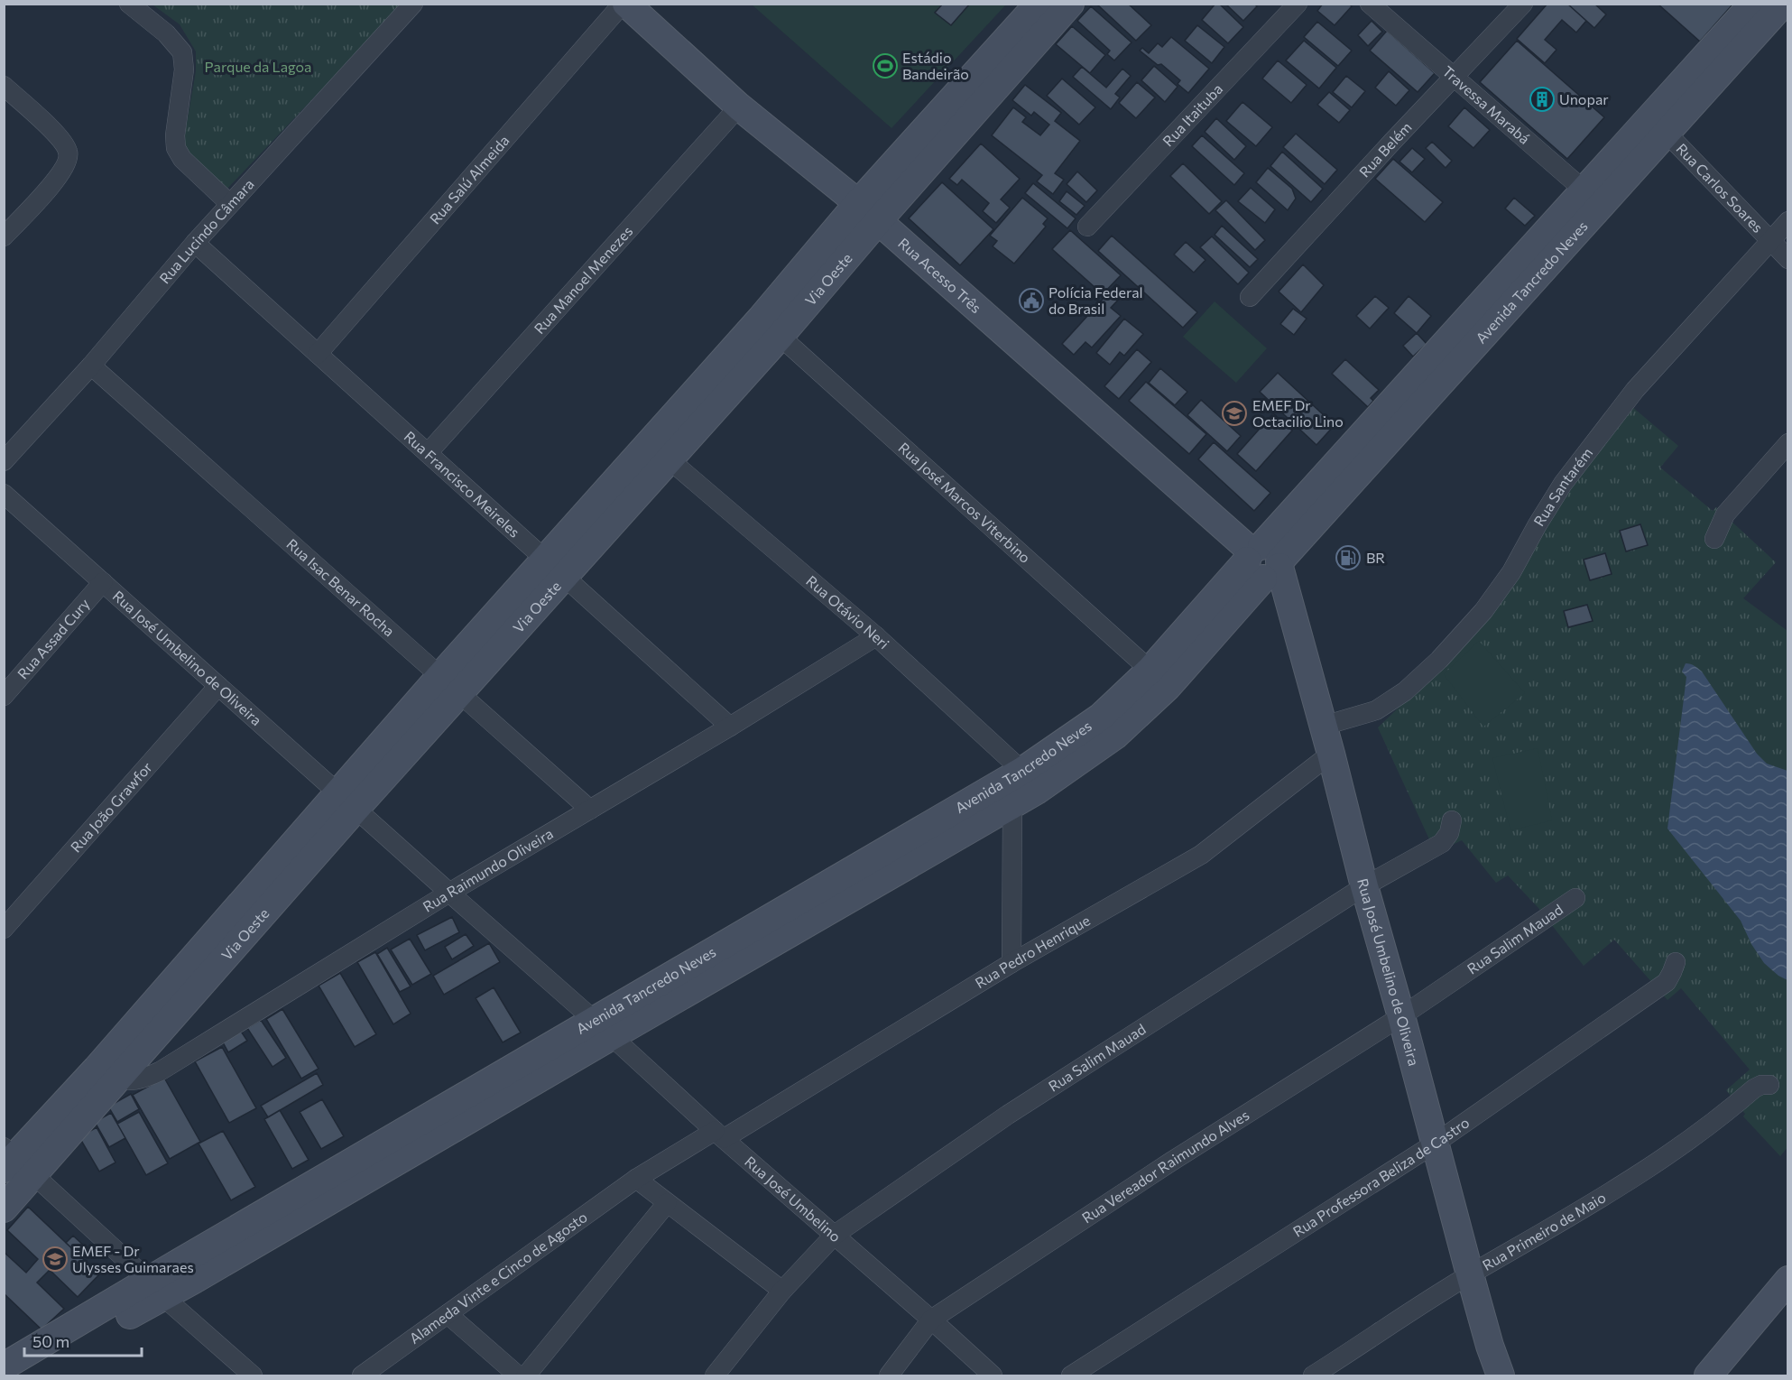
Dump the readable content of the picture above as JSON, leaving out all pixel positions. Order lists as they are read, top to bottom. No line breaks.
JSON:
{"streets":{"street":["Travessa Marabá","Rua Itaituba","Rua Belém","Rua Salú Almeida","Rua Carlos Soares","Rua Lucindo Câmara","Rua Acesso Três","Via Oeste","Rua Manoel Menezes","Avenida Tancredo Neves","Rua Francisco Meireles","Rua Santarém","Rua José Marcos Viterbino","Rua Isac Benar Rocha","Rua Otávio Neri","Rua Assad Cury","Rua José Umbelino de Oliveira","Rua João Grawfor","Rua Raimundo Oliveira","Rua Salim Mauad","Rua Pedro Henrique","Rua Vereador Raimundo Alves","Rua Professora Beliza de Castro","Rua José Umbelino","Rua Primeiro de Maio","Alameda Vinte e Cinco de Agosto"]},"crossings":[["Travessa Marabá","Rua Belém"],["Travessa Marabá","Avenida Tancredo Neves"],["Rua Salú Almeida","Rua Acesso Três"],["Rua Salú Almeida","Rua Francisco Meireles"],["Rua Carlos Soares","Avenida Tancredo Neves"],["Rua Carlos Soares","Rua Santarém"],["Rua Lucindo Câmara","Rua Francisco Meireles"],["Rua Lucindo Câmara","Rua Isac Benar Rocha"],["Rua Acesso Três","Via Oeste"],["Rua Acesso Três","Rua Manoel Menezes"],["Rua Acesso Três","Avenida Tancredo Neves"],["Rua Acesso Três","Rua José Umbelino de Oliveira"],["Via Oeste","Rua Francisco Meireles"],["Via Oeste","Rua José Marcos Viterbino"],["Via Oeste","Rua Isac Benar Rocha"],["Via Oeste","Rua Otávio Neri"],["Via Oeste","Rua José Umbelino de Oliveira"],["Via Oeste","Rua Raimundo Oliveira"],["Rua Manoel Menezes","Rua Francisco Meireles"],["Avenida Tancredo Neves","Rua José Marcos Viterbino"],["Avenida Tancredo Neves","Rua Otávio Neri"],["Avenida Tancredo Neves","Rua José Umbelino"],["Rua Francisco Meireles","Rua Raimundo Oliveira"],["Rua Santarém","Rua José Umbelino de Oliveira"],["Rua Isac Benar Rocha","Rua Raimundo Oliveira"],["Rua Otávio Neri","Rua Raimundo Oliveira"],["Rua Assad Cury","Rua José Umbelino de Oliveira"],["Rua José Umbelino de Oliveira","Rua João Grawfor"],["Rua José Umbelino de Oliveira","Rua Raimundo Oliveira"],["Rua José Umbelino de Oliveira","Rua Salim Mauad"],["Rua José Umbelino de Oliveira","Rua Pedro Henrique"],["Rua José Umbelino de Oliveira","Rua Vereador Raimundo Alves"],["Rua José Umbelino de Oliveira","Rua Professora Beliza de Castro"],["Rua José Umbelino de Oliveira","Rua José Umbelino"],["Rua José Umbelino de Oliveira","Rua Primeiro de Maio"],["Rua Raimundo Oliveira","Rua José Umbelino"],["Rua Salim Mauad","Rua Vereador Raimundo Alves"],["Rua Salim Mauad","Rua José Umbelino"],["Rua Pedro Henrique","Rua José Umbelino"],["Rua Pedro Henrique","Alameda Vinte e Cinco de Agosto"],["Rua Vereador Raimundo Alves","Rua José Umbelino"],["Rua José Umbelino","Alameda Vinte e Cinco de Agosto"]],"parks":["Parque da Lagoa"],"places":{"sports":["Estádio Bandeirão"],"building":["Unopar"],"public building":["Polícia Federal do Brasil"],"school or university":["EMEF Dr Octacilio Lino","EMEF - Dr Ulysses Guimaraes"],"fuel station":["BR"]},"scale_bar":"50 m"}
